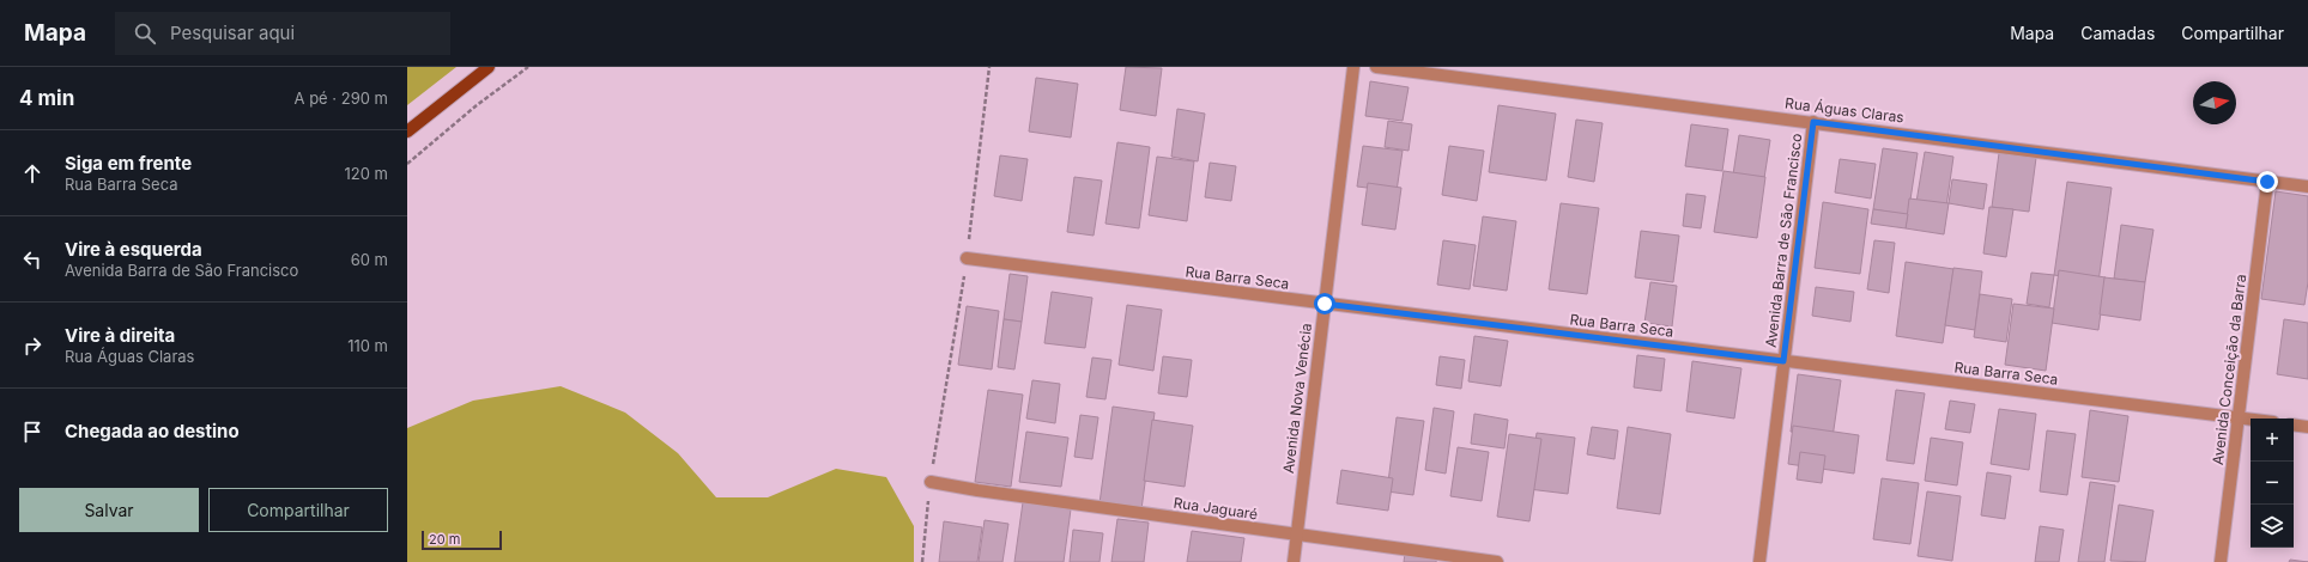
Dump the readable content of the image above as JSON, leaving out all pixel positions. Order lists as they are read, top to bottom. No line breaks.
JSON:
{"streets":{"street":["Rua Águas Claras","Avenida Barra de São Francisco","Rua Barra Seca","Avenida Conceição da Barra","Avenida Nova Venécia","Rua Jaguaré"]},"crossings":[["Rua Águas Claras","Avenida Barra de São Francisco"],["Rua Águas Claras","Avenida Conceição da Barra"],["Avenida Barra de São Francisco","Rua Barra Seca"],["Rua Barra Seca","Avenida Conceição da Barra"],["Rua Barra Seca","Avenida Nova Venécia"],["Avenida Nova Venécia","Rua Jaguaré"]],"scale_bar":"20 m","north":"right","page":{"header":"Mapa","search":"Pesquisar aqui","nav":["Mapa","Camadas","Compartilhar"],"heading":["4 min","A pé · 290 m"],"list":[["Siga em frente","Rua Barra Seca","120 m"],["Vire à esquerda","Avenida Barra de São Francisco","60 m"],["Vire à direita","Rua Águas Claras","110 m"],"Chegada ao destino"],"map_buttons":["+","−"],"buttons":["Salvar","Compartilhar"],"scale":"20 m"}}
